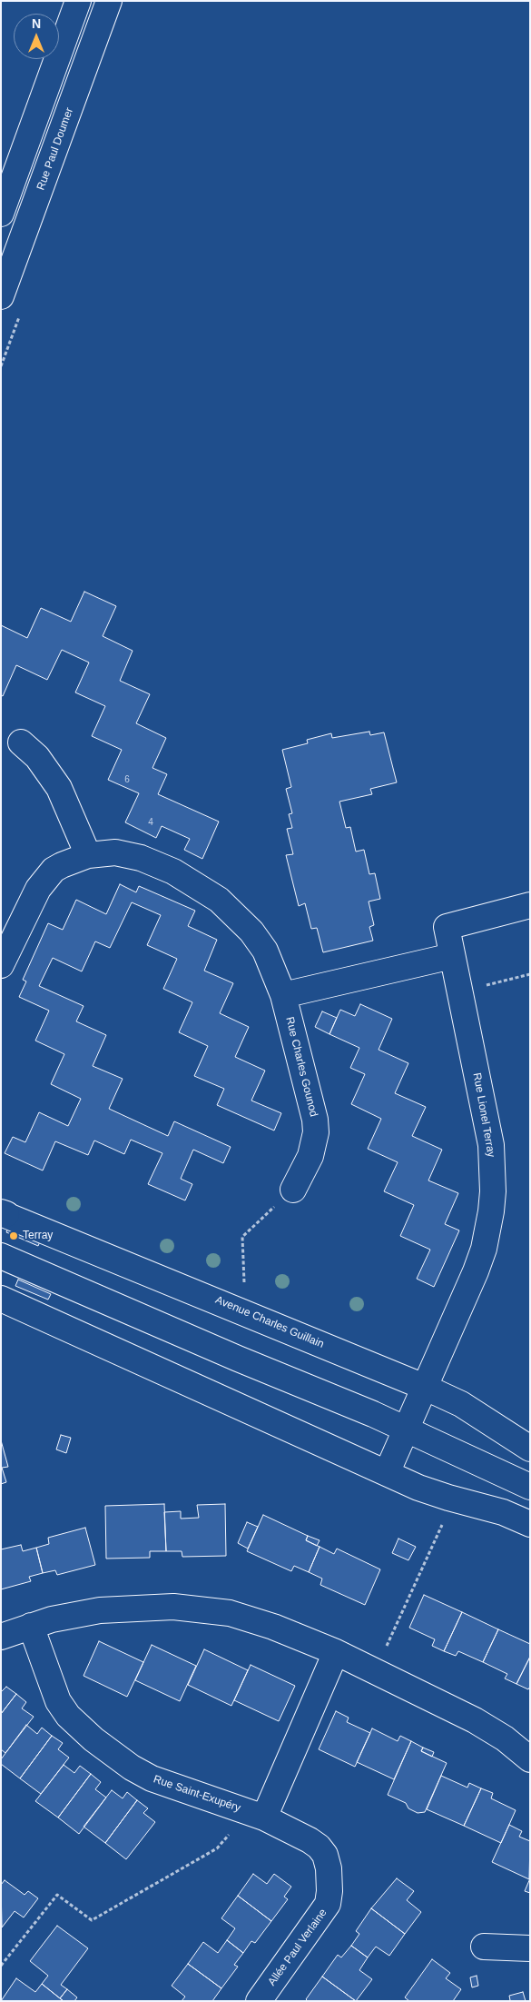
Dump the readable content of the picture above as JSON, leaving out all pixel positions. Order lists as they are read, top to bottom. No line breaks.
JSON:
{"streets":{"street":["Rue Paul Doumer","Rue Charles Gounod","Rue Lionel Terray","Avenue Charles Guillain","Rue Saint-Exupéry","Allée Paul Verlaine"]},"crossings":[["Rue Lionel Terray","Avenue Charles Guillain"],["Rue Saint-Exupéry","Allée Paul Verlaine"]],"places":["Terray"],"house_numbers":["6","4"],"north":"top"}
